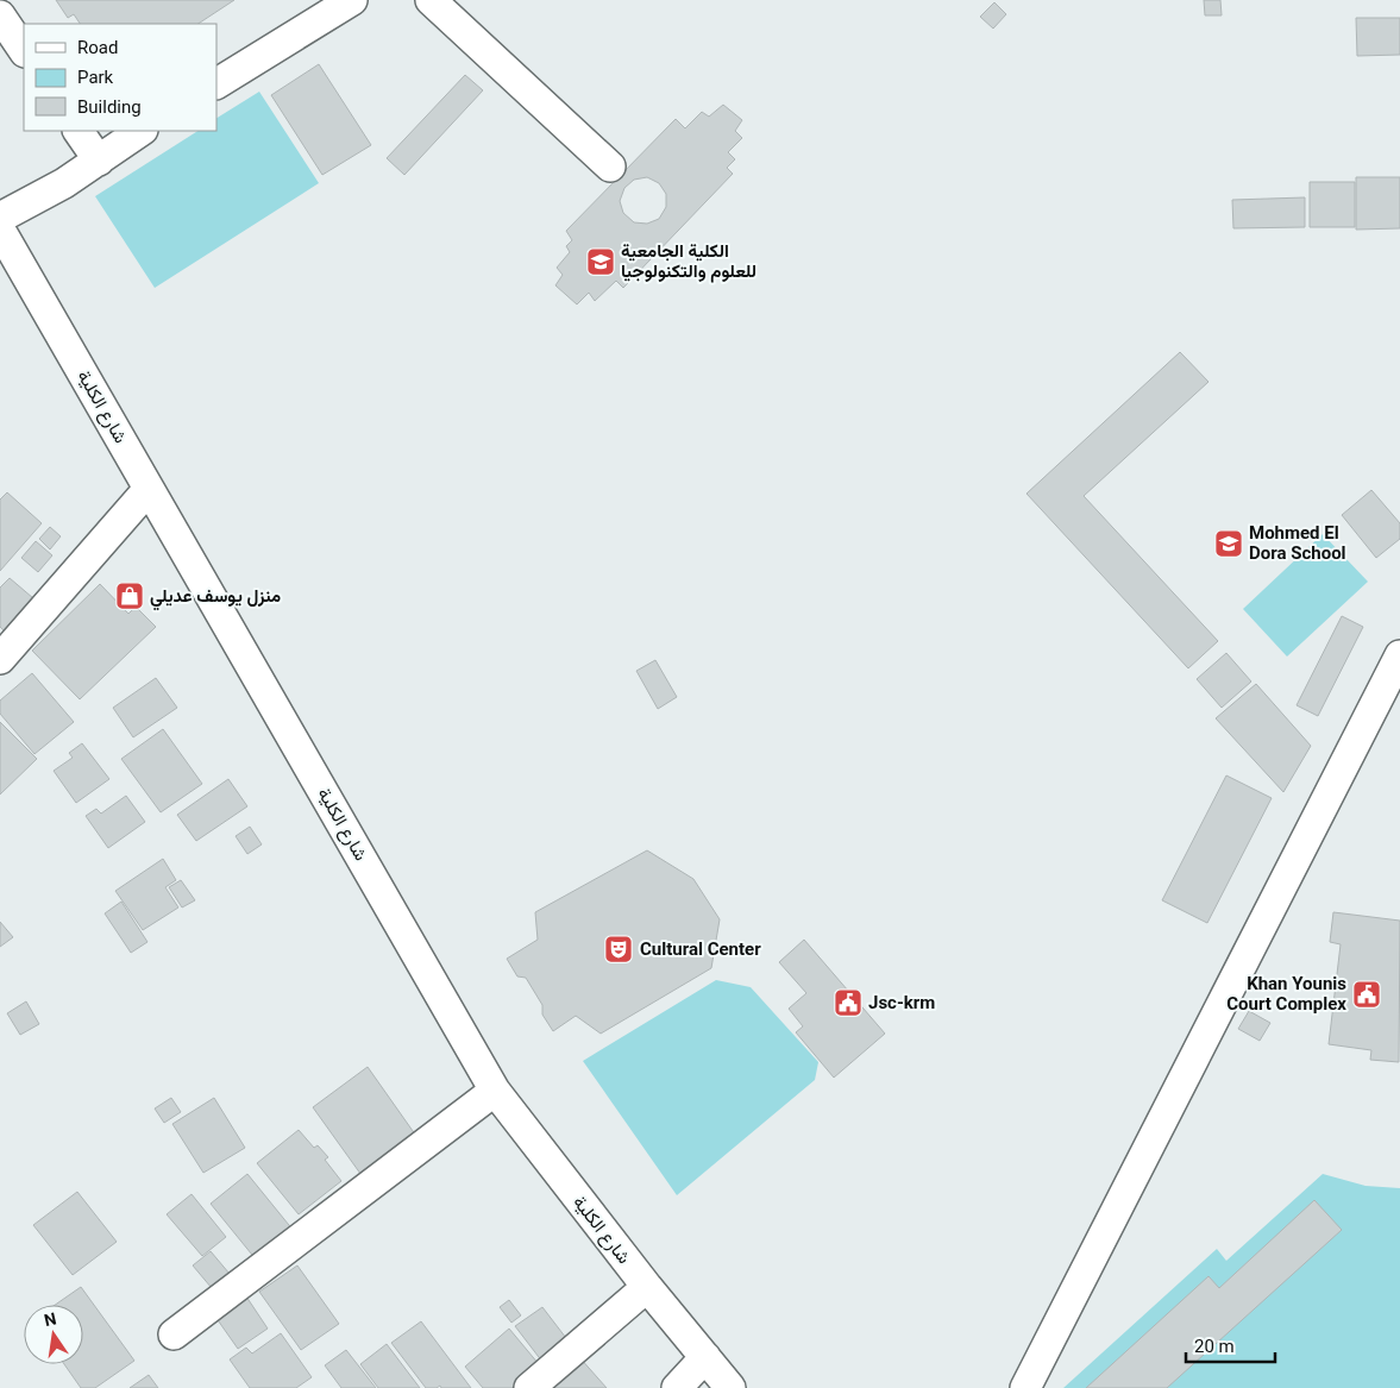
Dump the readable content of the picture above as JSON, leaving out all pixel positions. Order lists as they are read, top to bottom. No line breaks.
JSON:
{"streets":{"street":["شارع الكلية"]},"places":{"school or university":["الكلية الجامعية للعلوم والتكنولوجيا","Mohmed El Dora School"],"shop":["منزل يوسف عديلي"],"theatre":["Cultural Center"],"public building":["Khan Younis Court Complex","Jsc-krm"]},"legend":["Road","Park","Building"],"scale_bar":"20 m","north":"top"}
